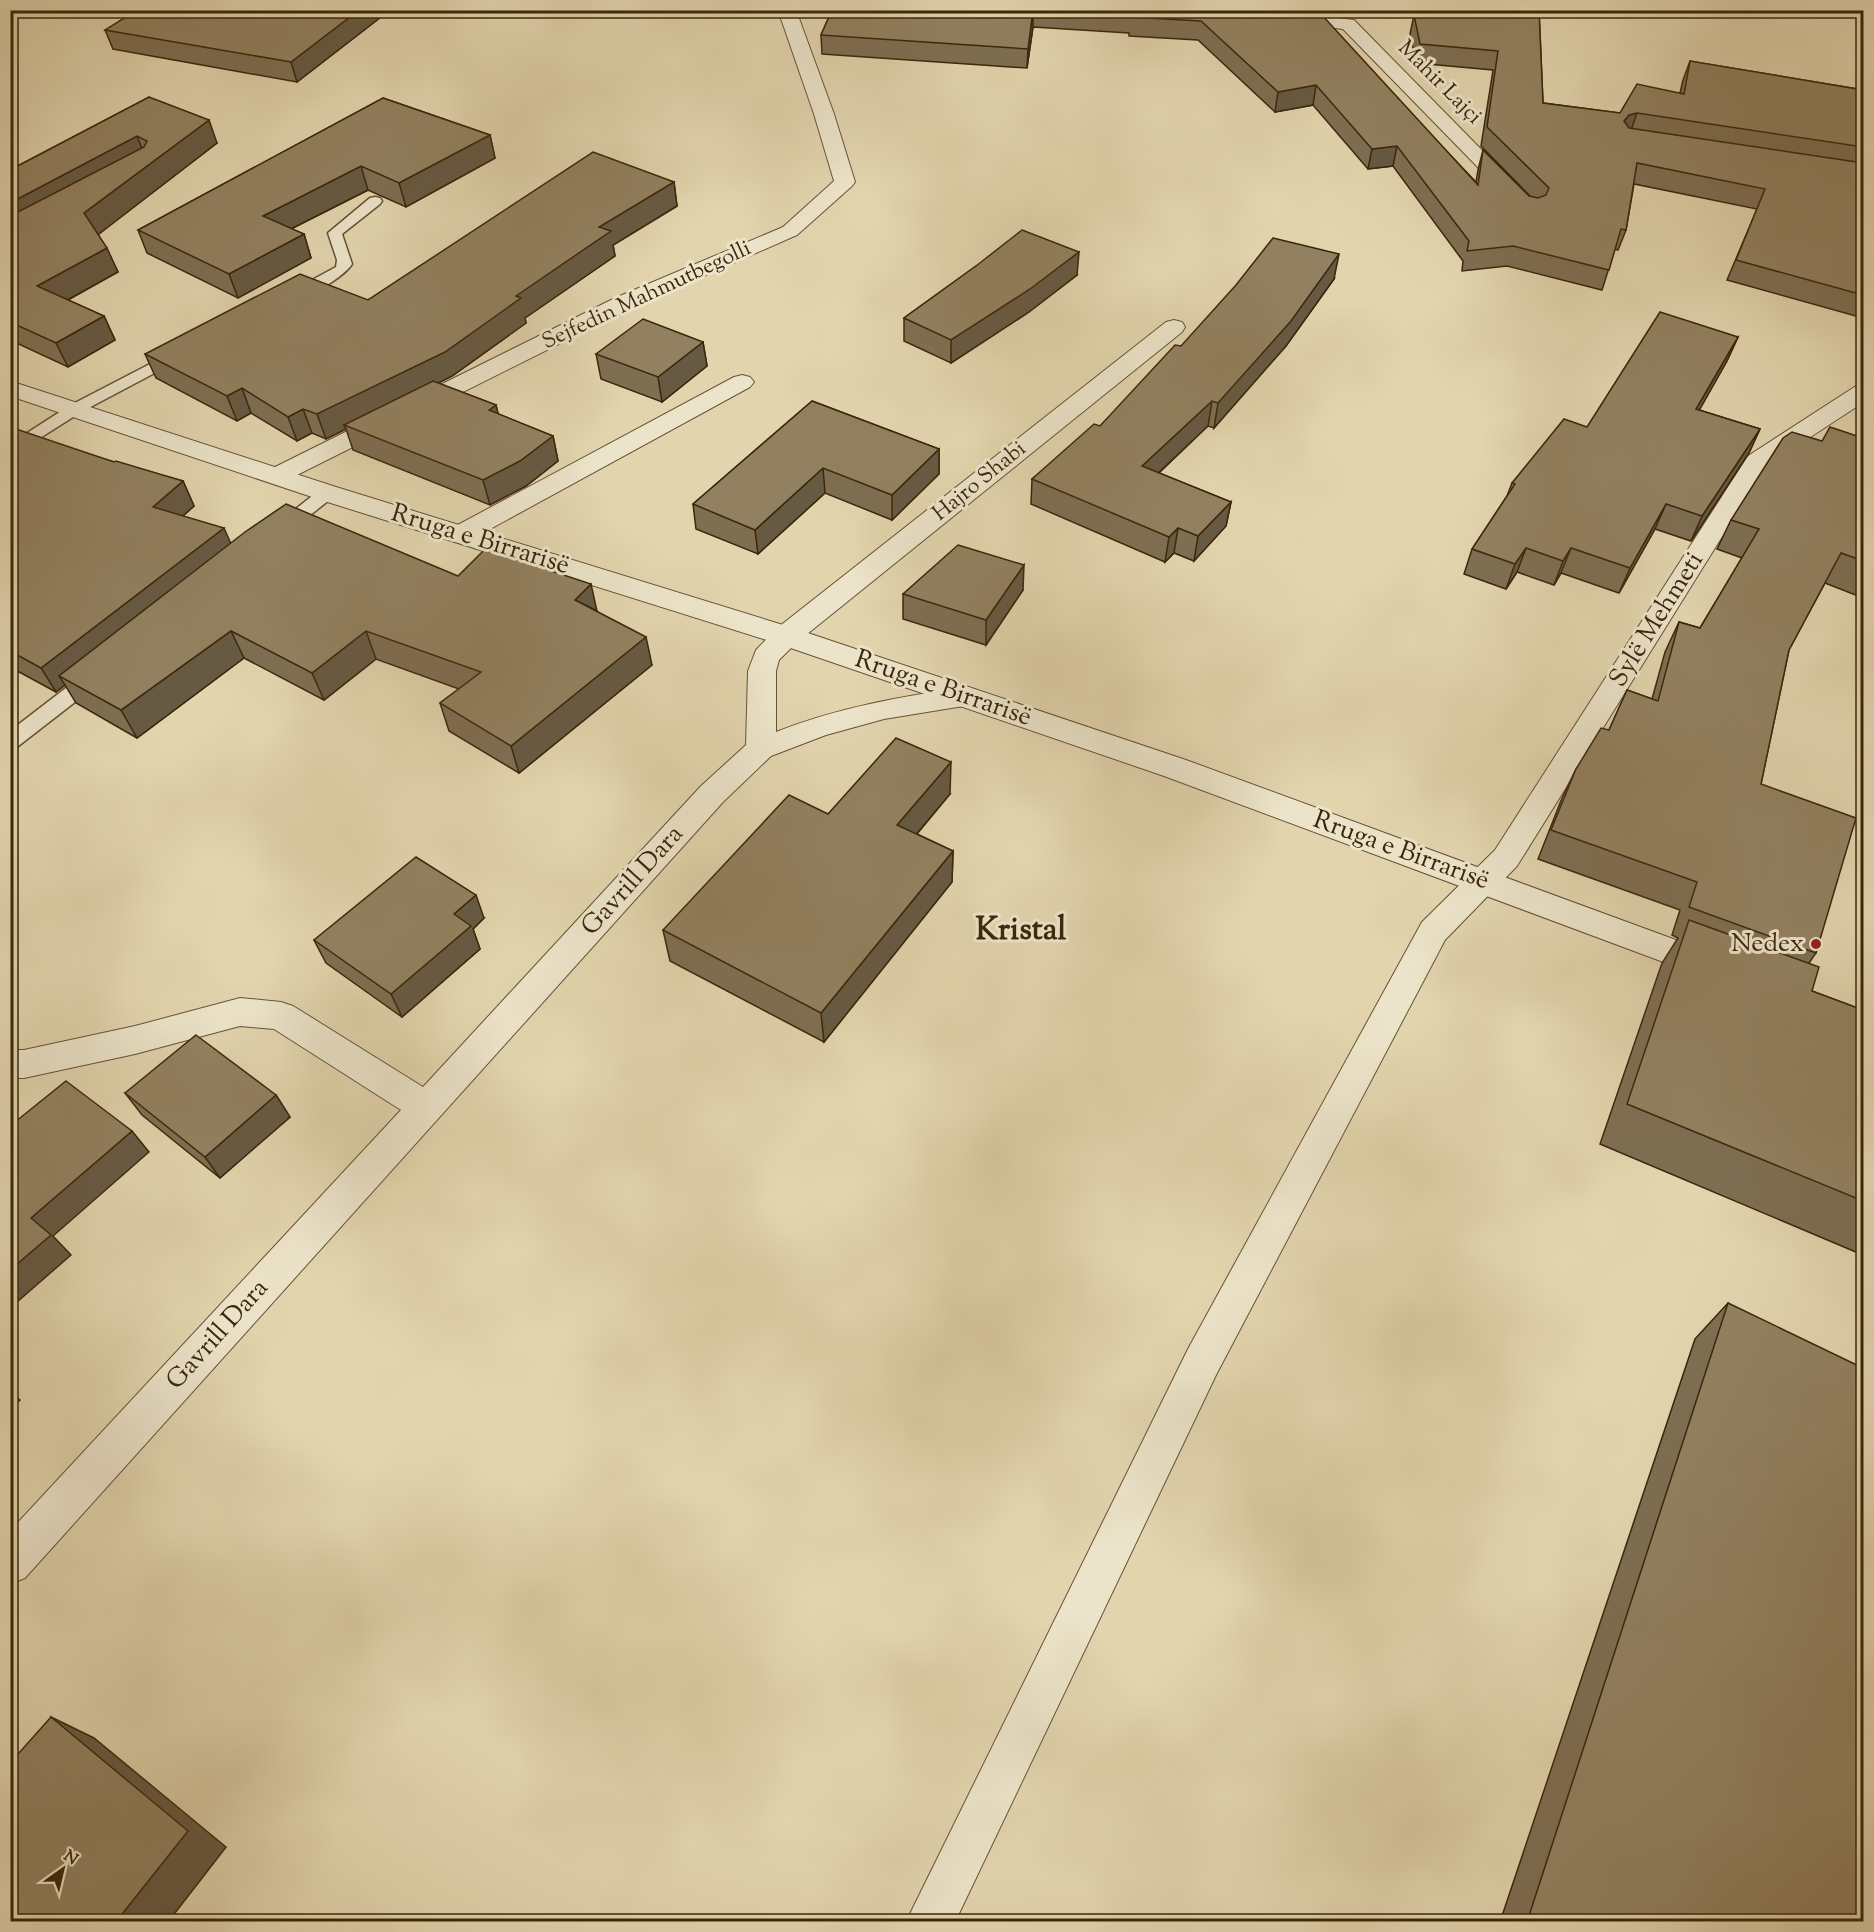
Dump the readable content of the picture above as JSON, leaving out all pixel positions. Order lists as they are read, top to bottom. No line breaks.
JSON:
{"streets":{"street":["Mahir Lajçi","Sejfedin Mahmutbegolli","Hajro Shabi","Rruga e Birrarisë","Sylë Mehmeti","Gavrill Dara"]},"crossings":[["Sejfedin Mahmutbegolli","Rruga e Birrarisë"],["Hajro Shabi","Rruga e Birrarisë"],["Rruga e Birrarisë","Sylë Mehmeti"]],"districts":["Kristal"],"places":["Nedex"],"north":"top right"}
